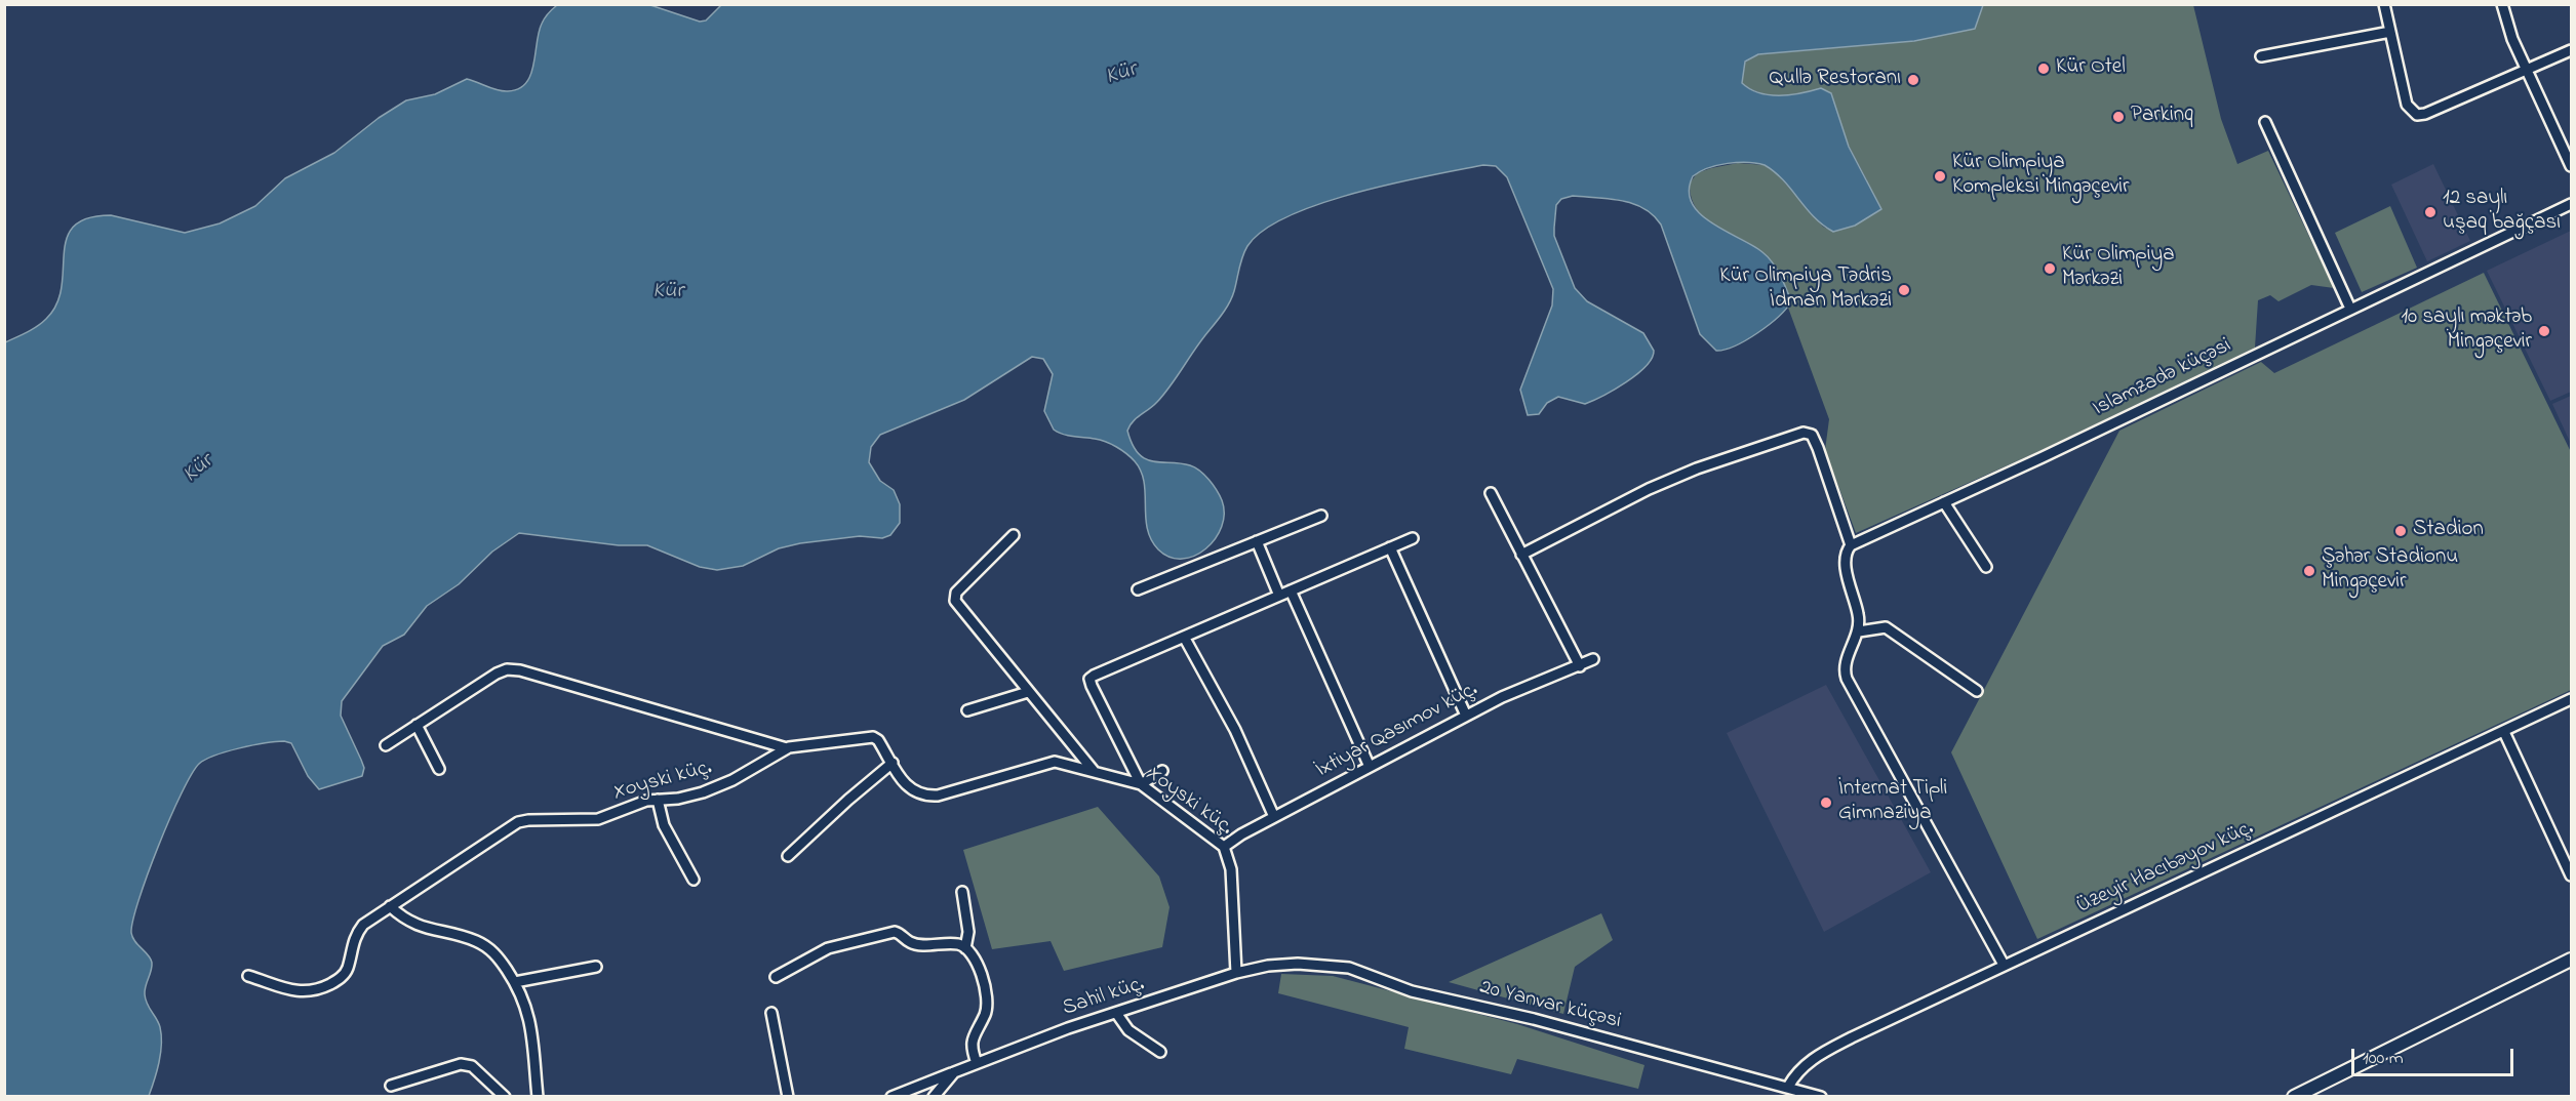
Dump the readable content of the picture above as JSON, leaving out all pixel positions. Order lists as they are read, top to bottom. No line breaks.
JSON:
{"streets":{"street":["Islamzadə küçəsi","İxtiyar Qasımov küç.","Xoyski küç.","Üzeyir Hacıbəyov küç.","Sahil küç.","20 Yanvar küçəsi"]},"crossings":[["İxtiyar Qasımov küç.","Xoyski küç."],["Xoyski küç.","Sahil küç."],["Üzeyir Hacıbəyov küç.","20 Yanvar küçəsi"],["Sahil küç.","20 Yanvar küçəsi"]],"water":["Kür"],"places":["Kür Otel","Qullə Restoranı","Parkinq","Kür Olimpiya Kompleksi Mingəçevir","12 saylı uşaq bağçası","Kür Olimpiya Mərkəzi","Kür Olimpiya Tədris İdman Mərkəzi","10 saylı məktəb Mingəçevir","Stadion","Şəhər Stadionu Mingəçevir","İnternat Tipli Gimnaziya"],"scale_bar":"100 m"}
